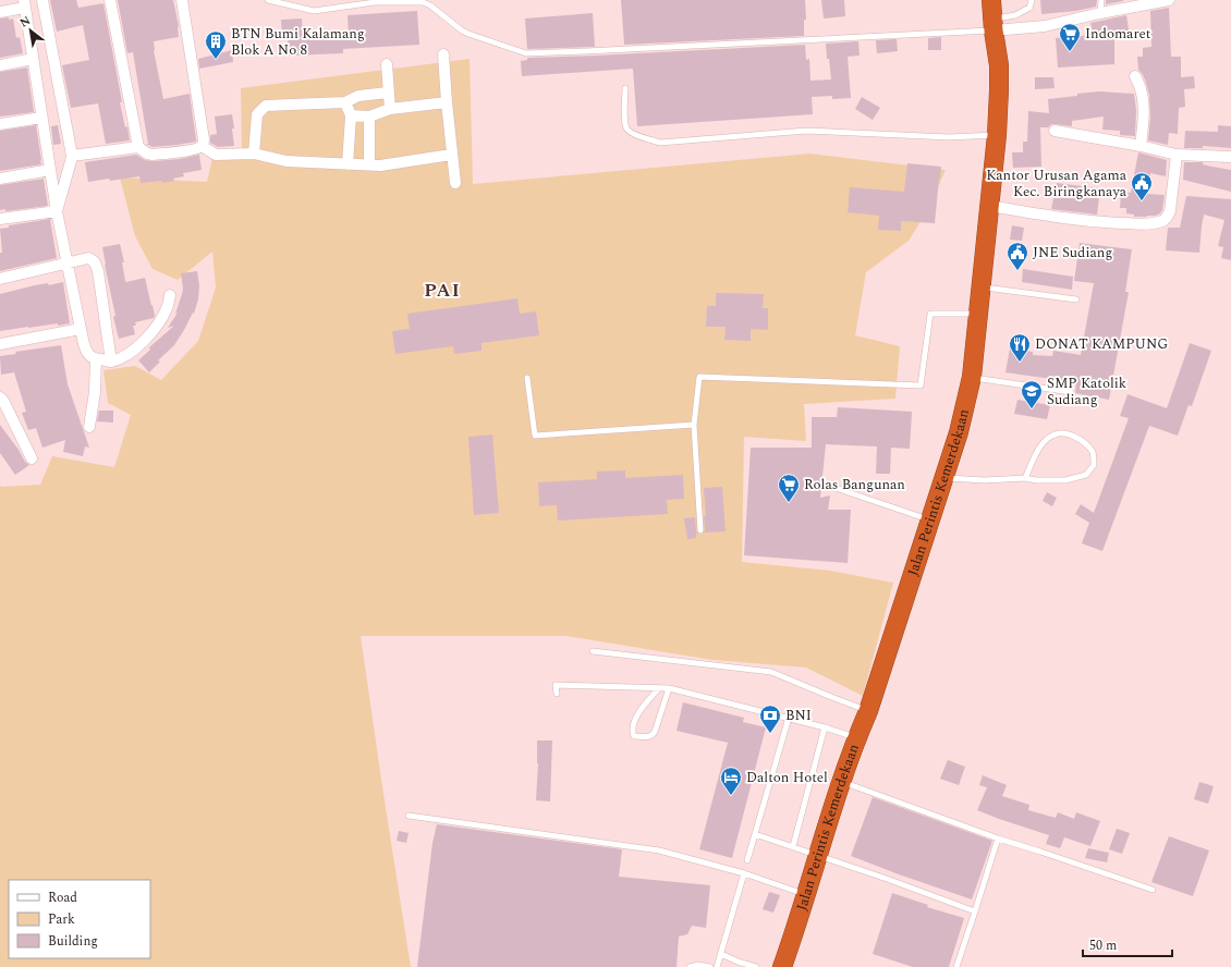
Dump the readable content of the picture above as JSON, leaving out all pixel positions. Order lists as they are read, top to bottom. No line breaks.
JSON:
{"streets":{"highway":["Jalan Perintis Kemerdekaan"]},"districts":["PAI"],"places":{"supermarket":["Indomaret","Rolas Bangunan"],"building":["BTN Bumi Kalamang Blok A No 8"],"public building":["Kantor Urusan Agama Kec. Biringkanaya","JNE Sudiang"],"restaurant":["DONAT KAMPUNG"],"school or university":["SMP Katolik Sudiang"],"bank":["BNI"],"hotel":["Dalton Hotel"]},"legend":["Road","Park","Building"],"scale_bar":"50 m","north":"top left"}
